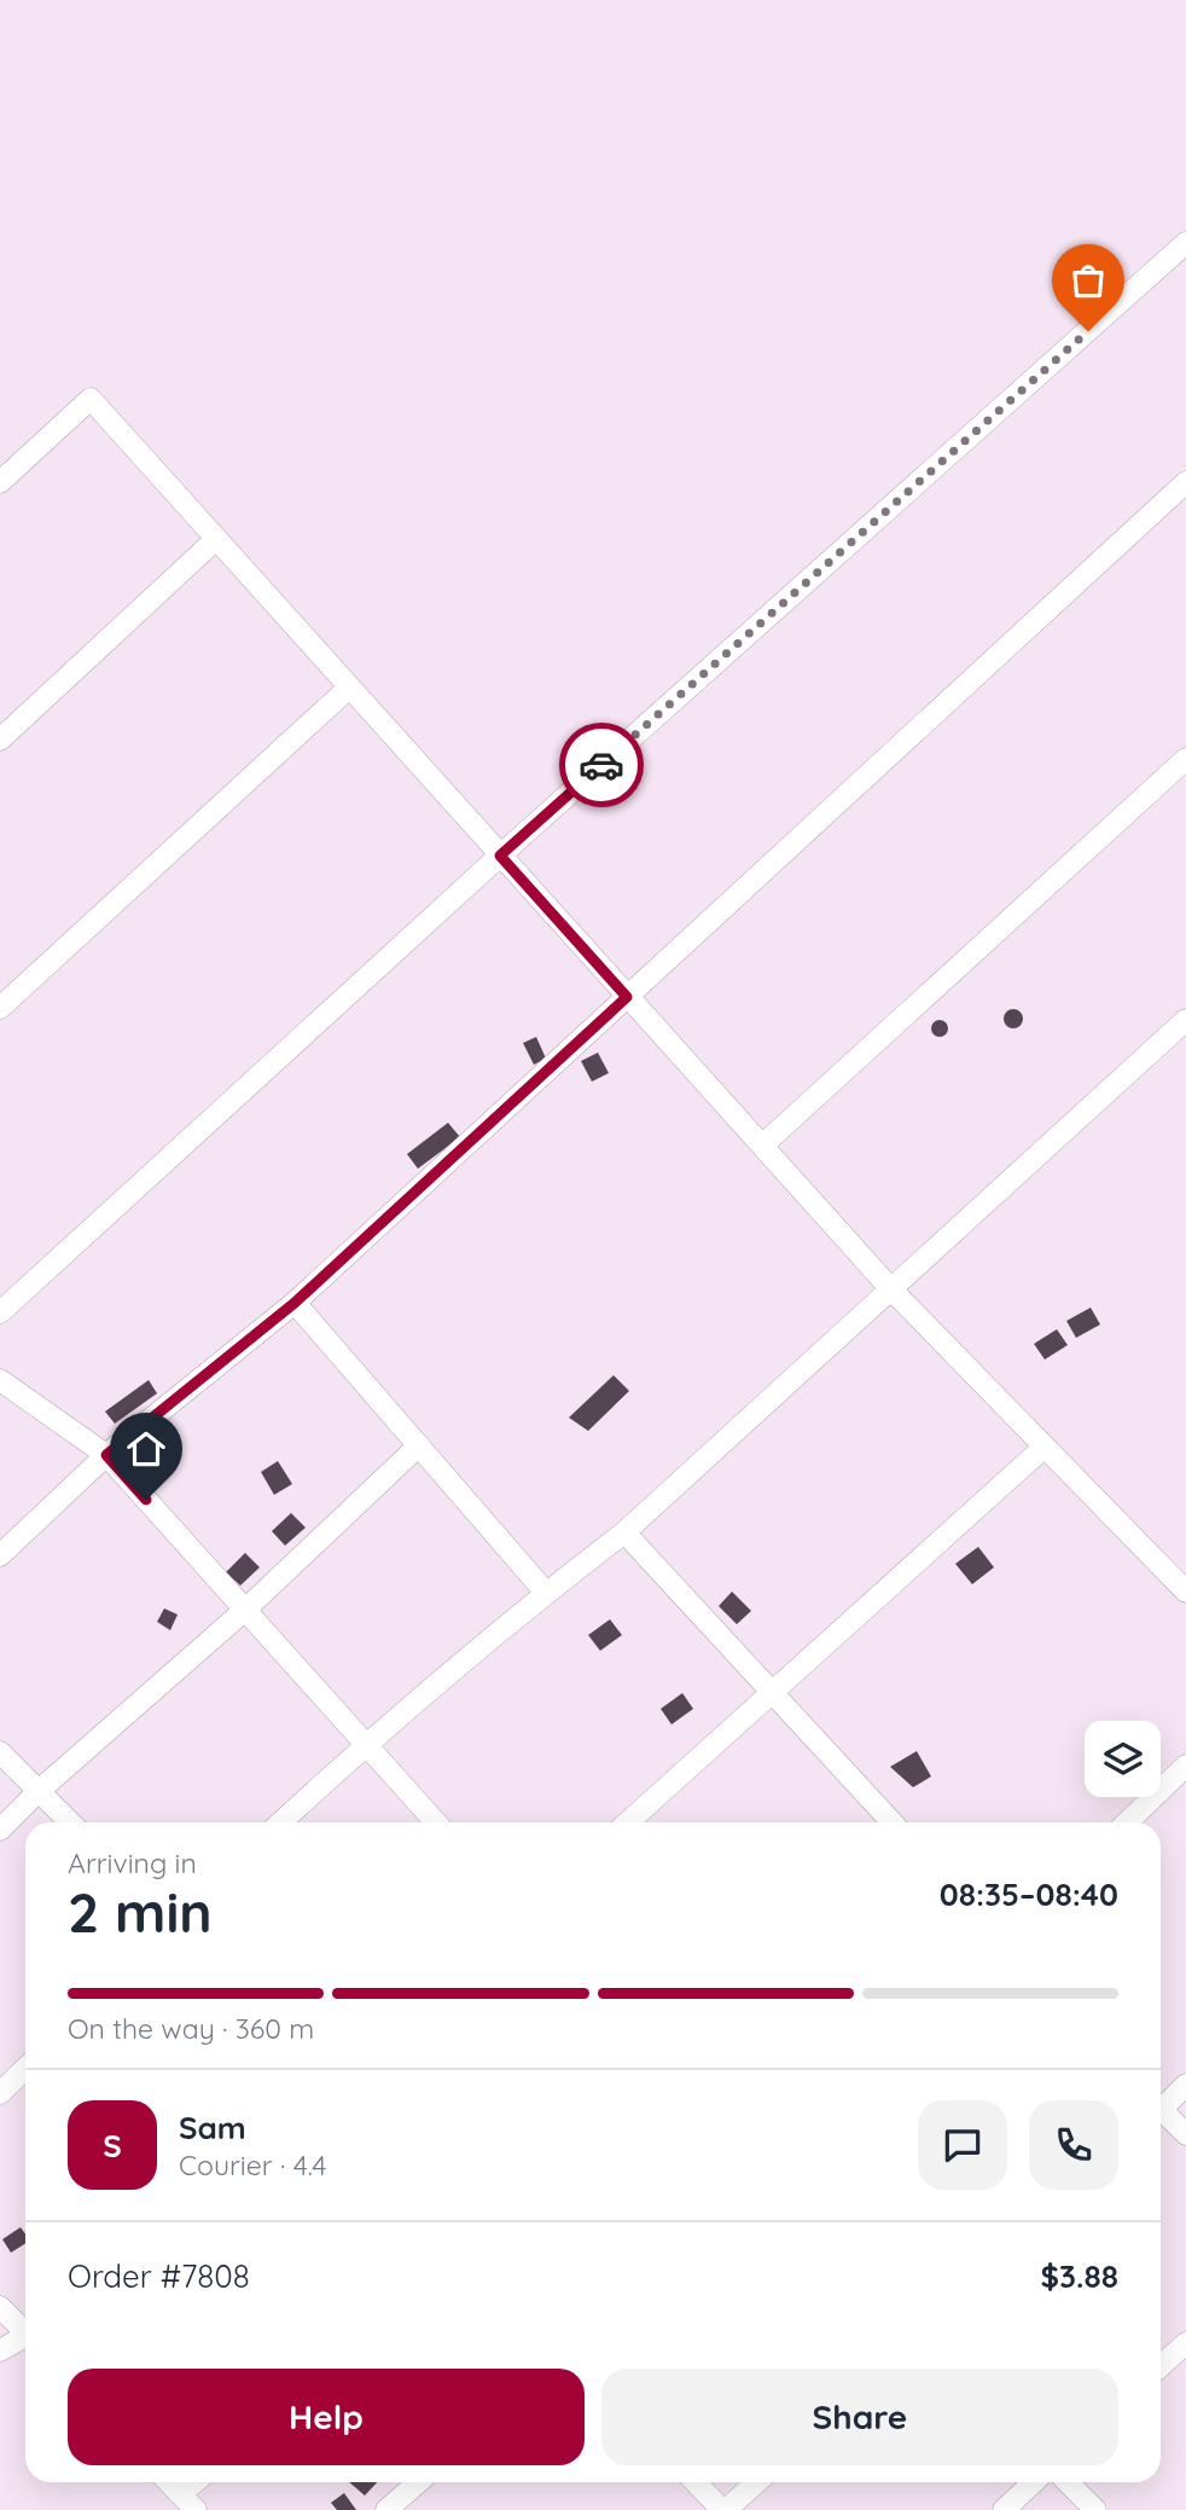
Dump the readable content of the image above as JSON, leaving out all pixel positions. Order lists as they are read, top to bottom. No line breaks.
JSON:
{"page":{"heading":["2 min","Arriving in","08:35–08:40"],"panel":["Sam","Courier · 4.4","Order #7808","$3.88"],"bar":"On the way · 360 m","round":"S","buttons":["Help","Share"]}}
